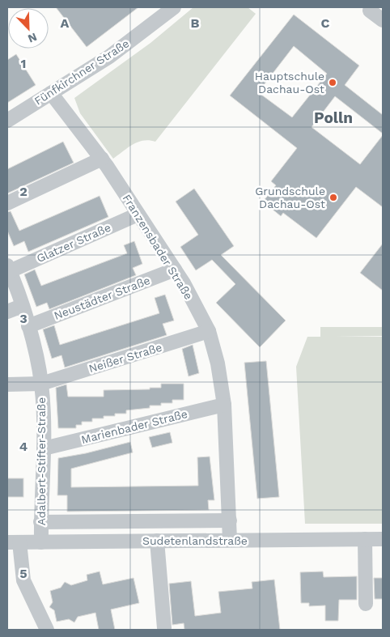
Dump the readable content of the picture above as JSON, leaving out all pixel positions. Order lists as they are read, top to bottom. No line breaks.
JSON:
{"streets":{"street":["Fünfkirchner Straße","Glatzer Straße","Franzensbader Straße","Neustädter Straße","Neißer Straße","Marienbader Straße","Adalbert-Stifter-Straße","Sudetenlandstraße"]},"crossings":[["Fünfkirchner Straße","Franzensbader Straße"],["Glatzer Straße","Franzensbader Straße"],["Glatzer Straße","Adalbert-Stifter-Straße"],["Franzensbader Straße","Neustädter Straße"],["Franzensbader Straße","Neißer Straße"],["Franzensbader Straße","Marienbader Straße"],["Franzensbader Straße","Sudetenlandstraße"],["Neustädter Straße","Adalbert-Stifter-Straße"],["Neißer Straße","Adalbert-Stifter-Straße"],["Marienbader Straße","Adalbert-Stifter-Straße"],["Adalbert-Stifter-Straße","Sudetenlandstraße"]],"districts":["Polln"],"places":["Hauptschule Dachau-Ost","Grundschule Dachau-Ost"],"north":"bottom right","grid":{"columns":["A","B","C"],"rows":["1","2","3","4","5"]}}
